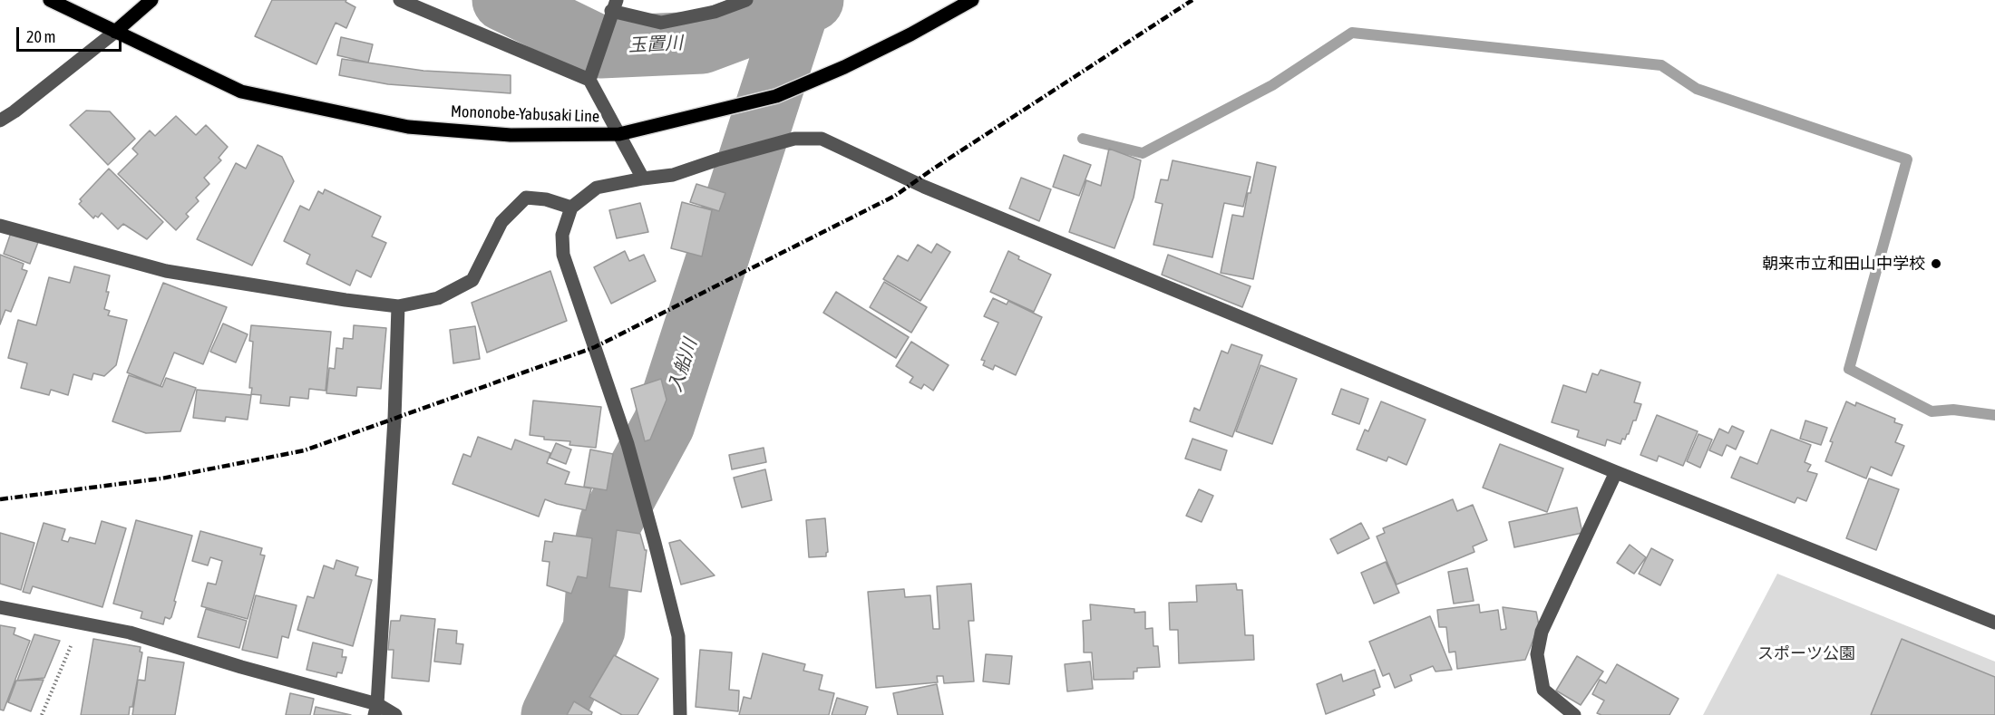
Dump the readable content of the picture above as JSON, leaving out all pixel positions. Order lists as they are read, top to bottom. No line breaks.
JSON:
{"streets":{"main road":["Mononobe-Yabusaki Line"]},"water":["玉置川","入船川"],"parks":["スポーツ公園"],"places":["朝来市立和田山中学校"],"scale_bar":"20 m"}
